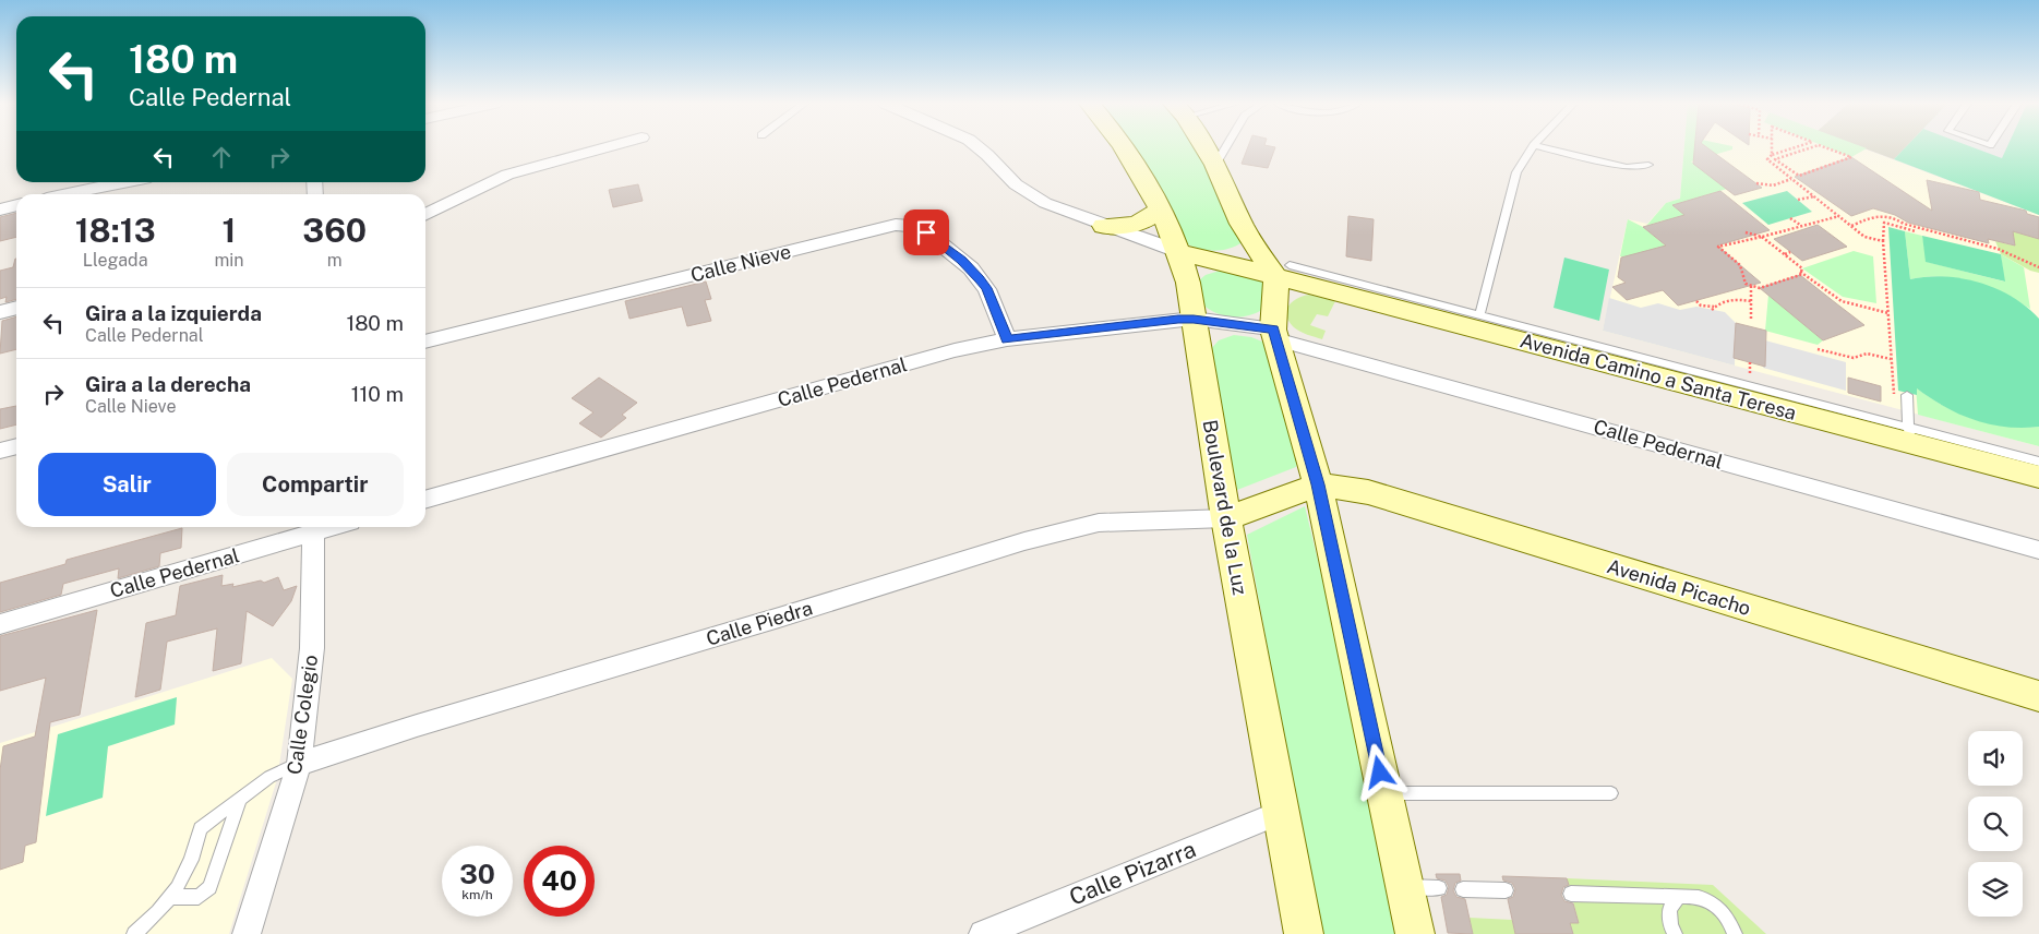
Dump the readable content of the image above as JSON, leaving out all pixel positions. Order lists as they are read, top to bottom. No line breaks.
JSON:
{"streets":{"street":["Calle Nieve","Avenida Camino a Santa Teresa","Calle Pedernal","Boulevard de la Luz","Avenida Picacho","Calle Piedra","Calle Colegio","Calle Pizarra"]},"crossings":[["Calle Nieve","Calle Pedernal"],["Avenida Camino a Santa Teresa","Boulevard de la Luz"],["Calle Pedernal","Boulevard de la Luz"],["Calle Pedernal","Calle Colegio"],["Boulevard de la Luz","Calle Piedra"],["Boulevard de la Luz","Calle Pizarra"],["Calle Piedra","Calle Colegio"]],"page":{"turn":["180 m","Calle Pedernal"],"eta":["18:13","Llegada","1","min","360","m"],"list":[{"name":"Gira a la izquierda","note":"Calle Pedernal","value":"180 m"},{"name":"Gira a la derecha","note":"Calle Nieve","value":"110 m"}],"buttons":["Salir","Compartir"],"speed":"30 km/h","limit":"40"}}
